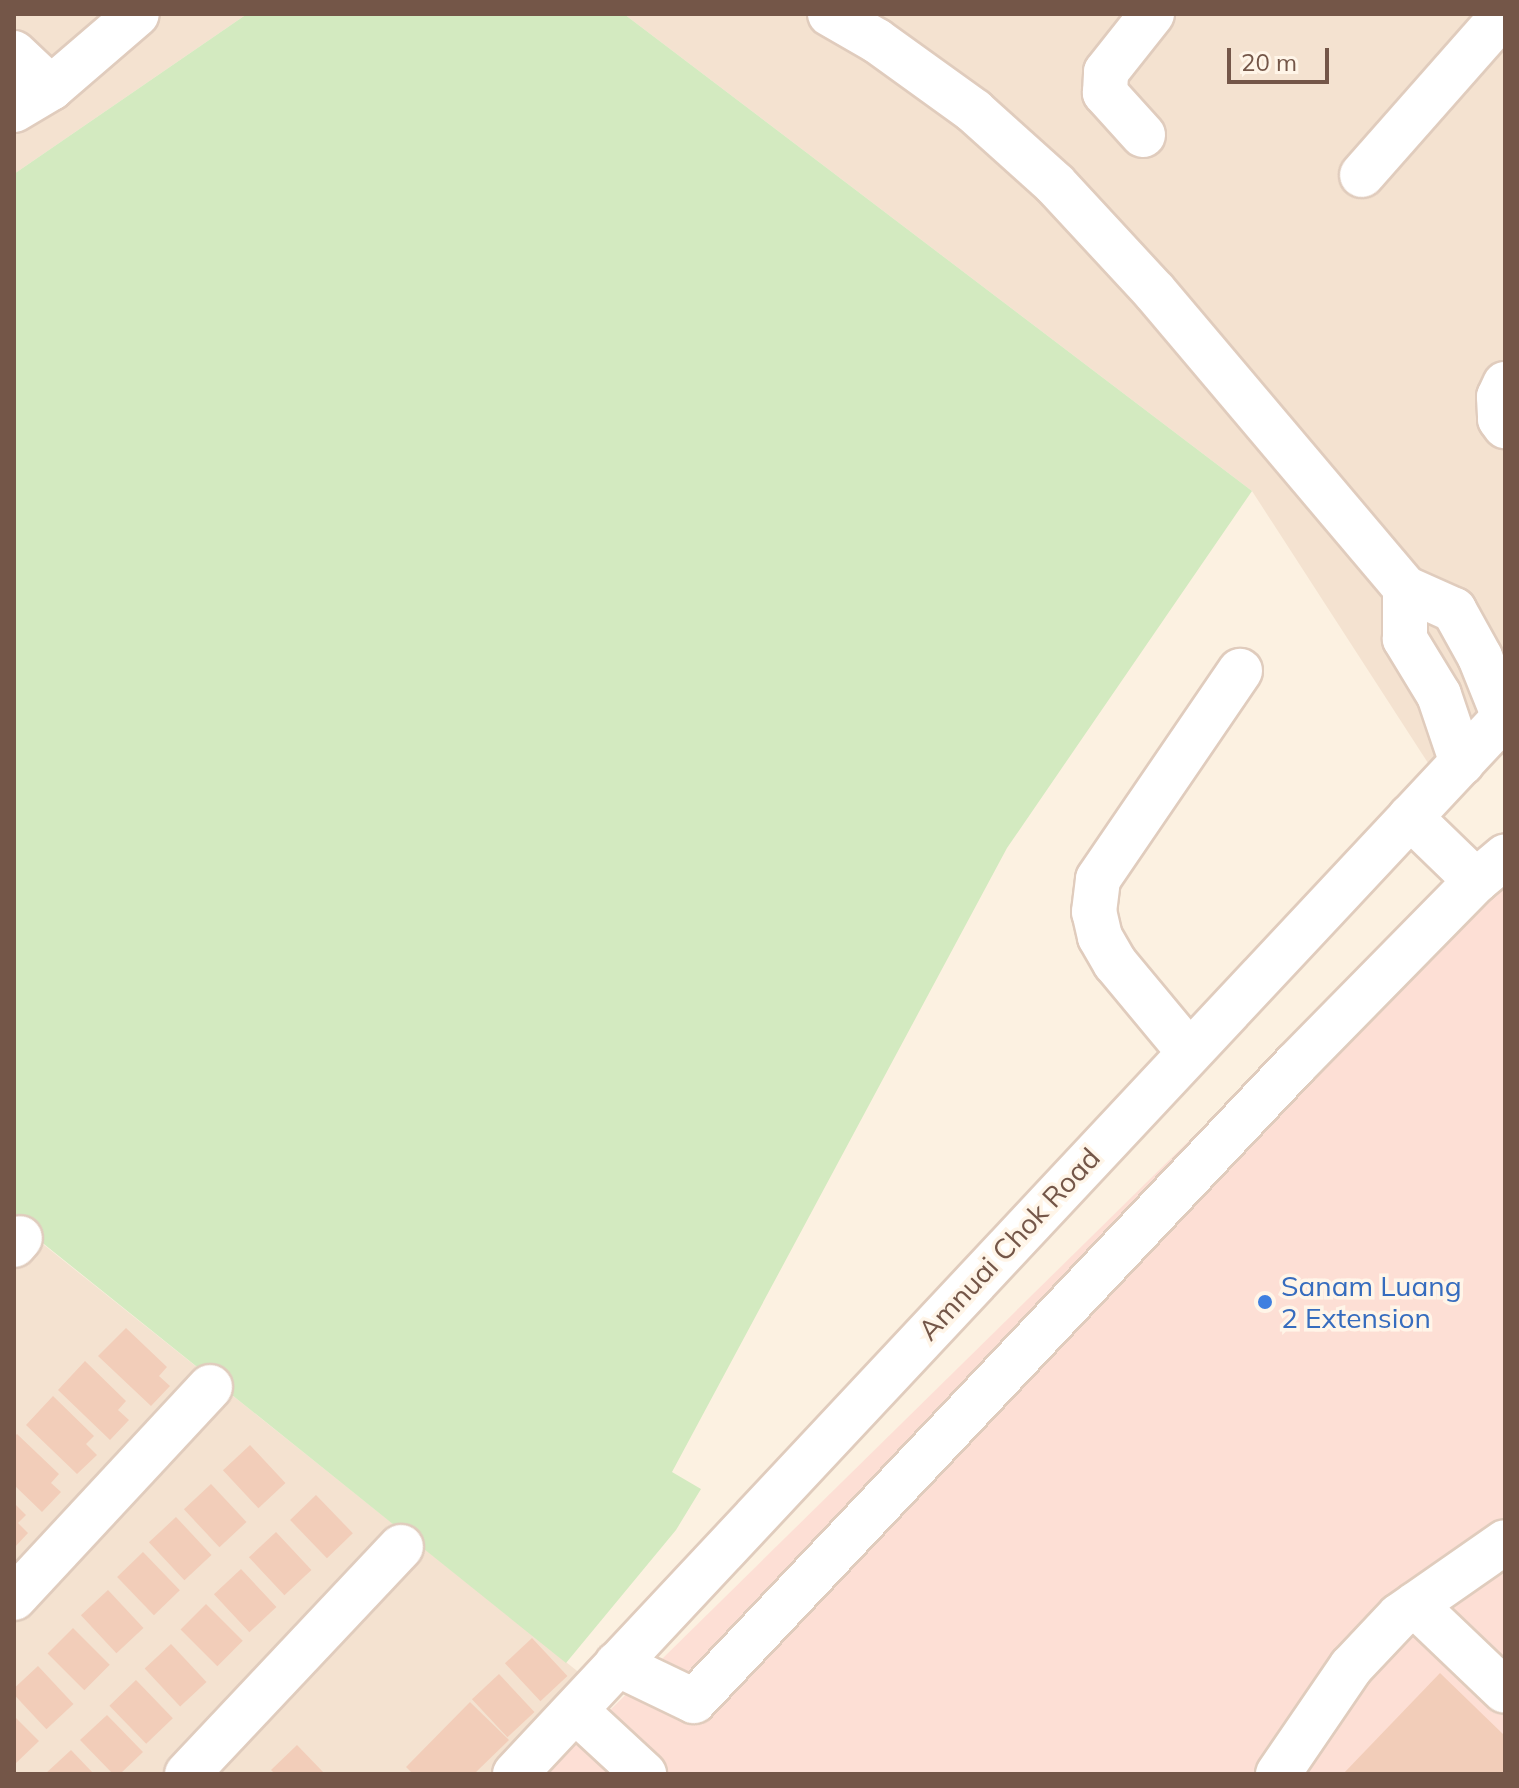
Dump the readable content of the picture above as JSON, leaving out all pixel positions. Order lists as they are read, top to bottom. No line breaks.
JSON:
{"streets":{"street":["Amnuai Chok Road"]},"places":["Sanam Luang 2 Extension"],"scale_bar":"20 m"}
